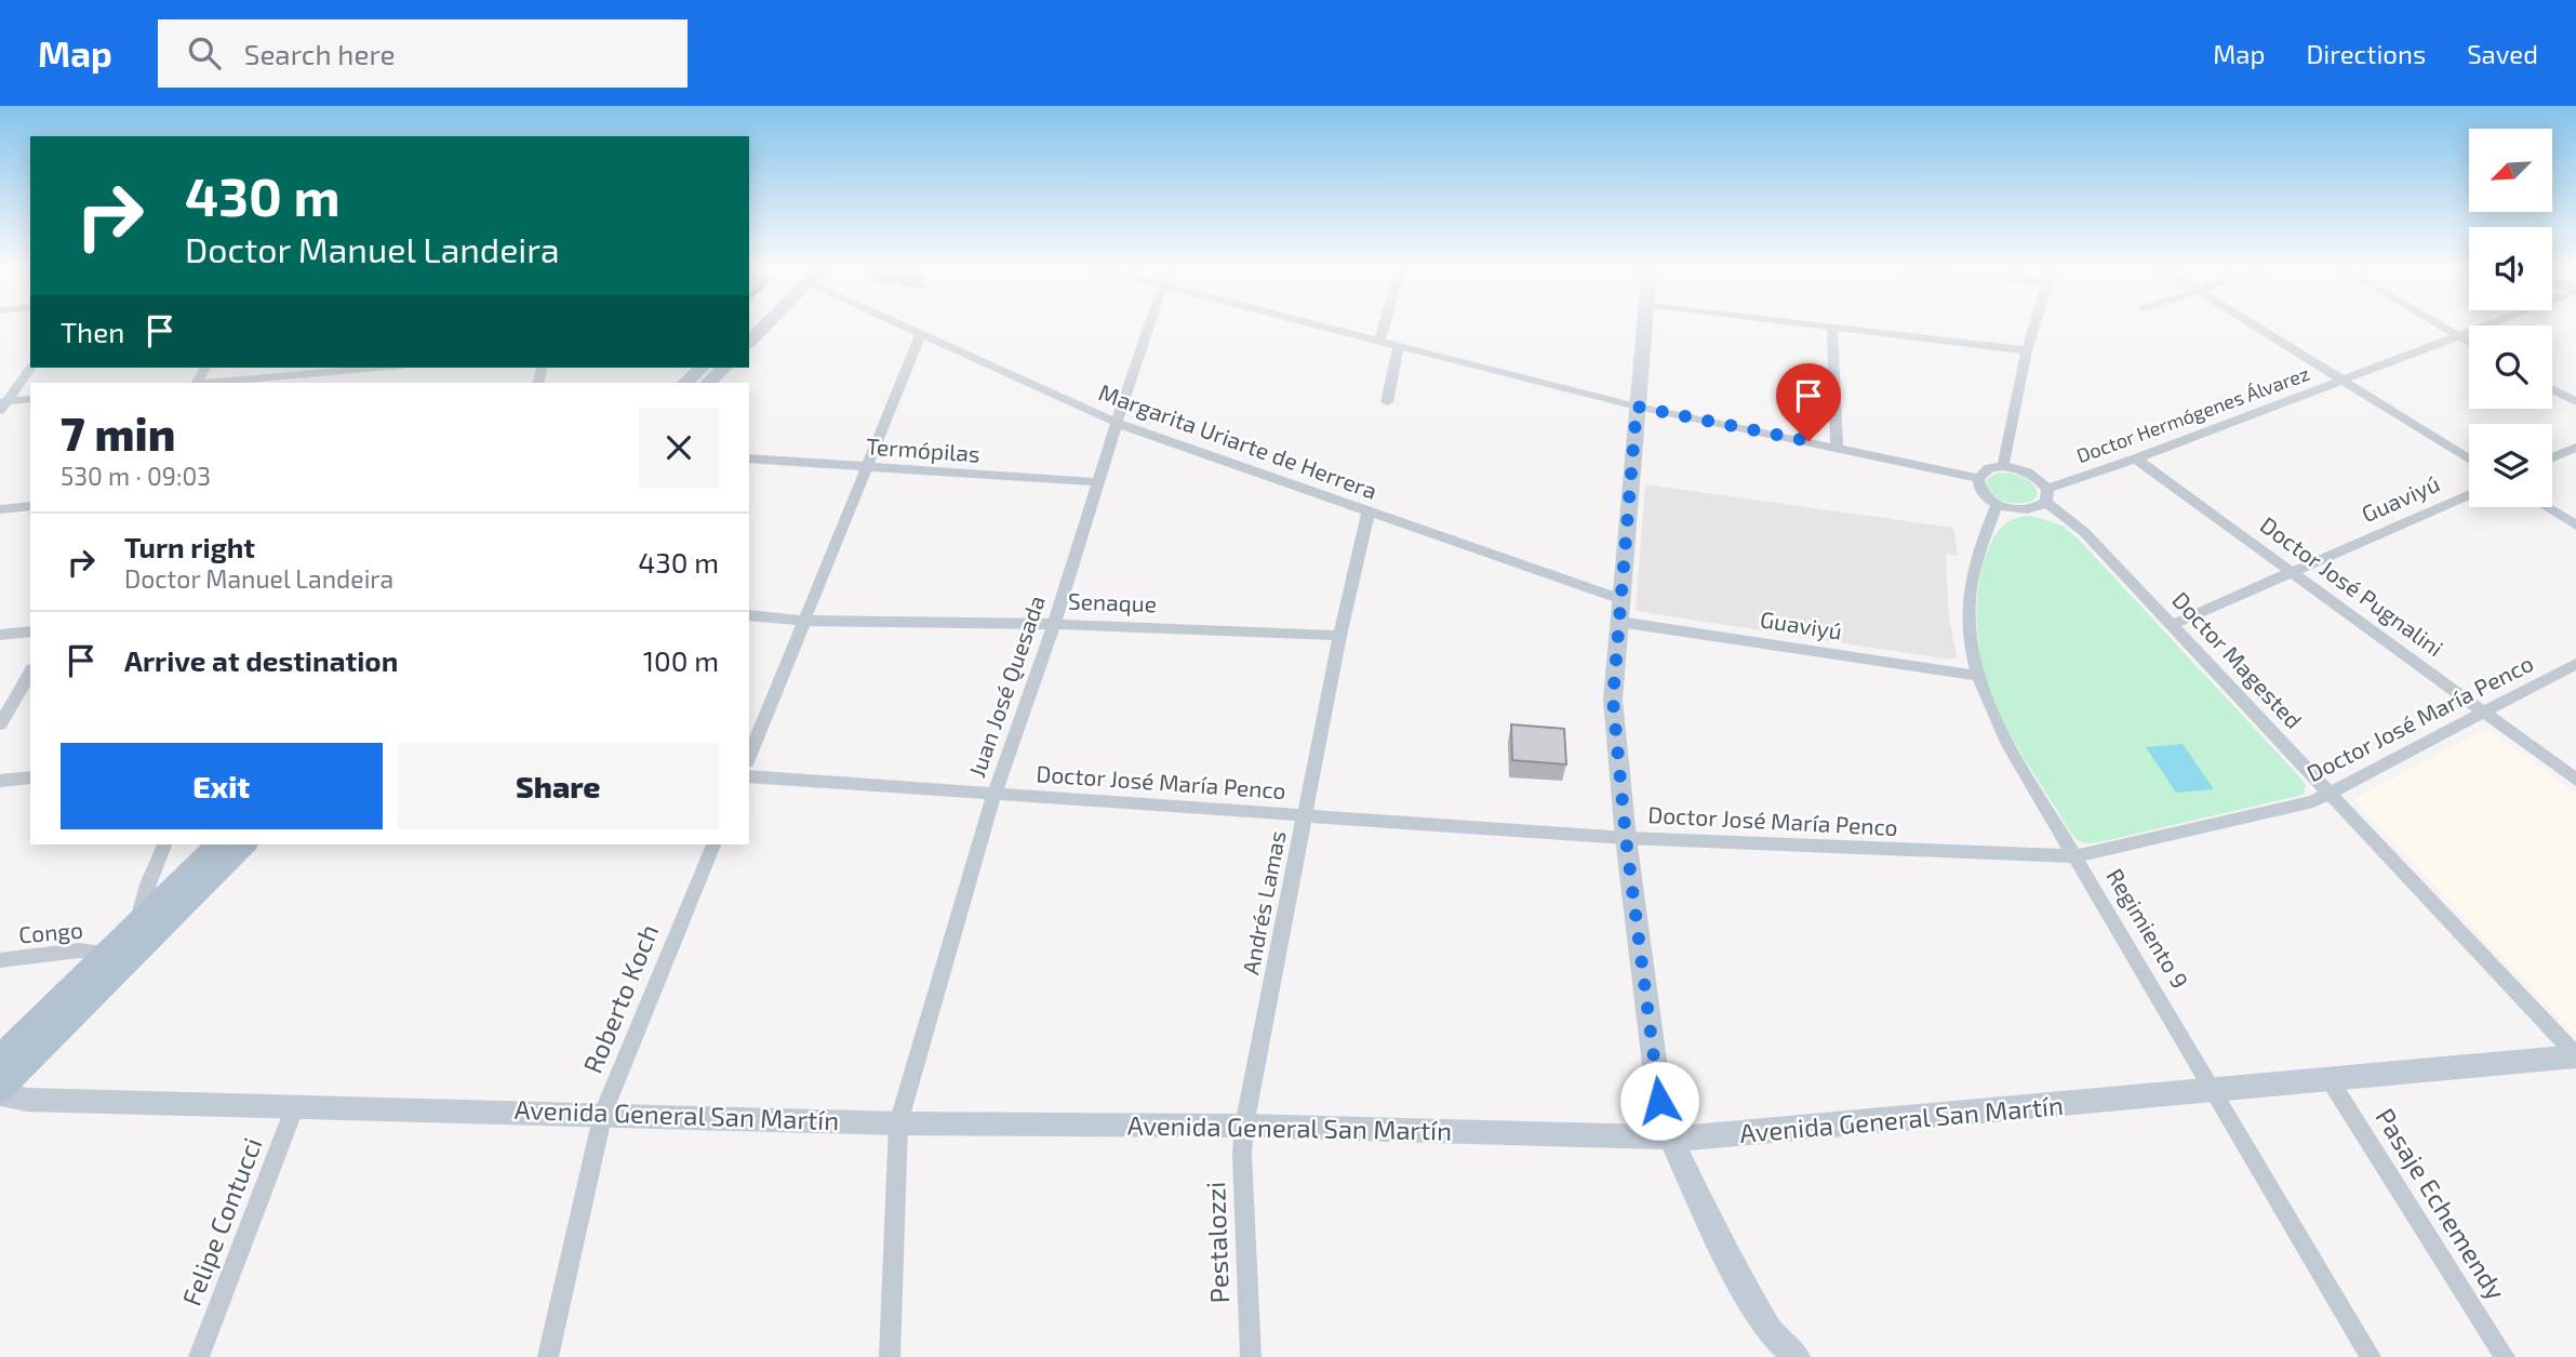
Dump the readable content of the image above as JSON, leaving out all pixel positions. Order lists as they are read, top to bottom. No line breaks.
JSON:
{"streets":{"main road":["Avenida General San Martín"],"street":["Doctor Hermógenes Álvarez","Margarita Uriarte de Herrera","Termópilas","Guaviyú","Doctor José Pugnalini","Senaque","Doctor Magested","Juan José Quesada","Doctor José María Penco","Andrés Lamas","Regimiento 9","Congo","Roberto Koch","Pasaje Echemendy","Felipe Contucci","Pestalozzi"]},"crossings":[["Doctor Hermógenes Álvarez","Doctor José Pugnalini"],["Doctor Hermógenes Álvarez","Doctor Magested"],["Doctor Hermógenes Álvarez","Regimiento 9"],["Margarita Uriarte de Herrera","Juan José Quesada"],["Margarita Uriarte de Herrera","Andrés Lamas"],["Termópilas","Juan José Quesada"],["Guaviyú","Doctor José Pugnalini"],["Guaviyú","Doctor Magested"],["Guaviyú","Regimiento 9"],["Doctor José Pugnalini","Doctor José María Penco"],["Senaque","Juan José Quesada"],["Senaque","Andrés Lamas"],["Doctor Magested","Doctor José María Penco"],["Doctor Magested","Avenida General San Martín"],["Juan José Quesada","Doctor José María Penco"],["Juan José Quesada","Avenida General San Martín"],["Doctor José María Penco","Andrés Lamas"],["Doctor José María Penco","Regimiento 9"],["Andrés Lamas","Avenida General San Martín"],["Andrés Lamas","Pestalozzi"],["Regimiento 9","Avenida General San Martín"],["Roberto Koch","Avenida General San Martín"],["Avenida General San Martín","Pasaje Echemendy"],["Avenida General San Martín","Felipe Contucci"],["Avenida General San Martín","Pestalozzi"]],"north":"bottom left","page":{"header":"Map","search":"Search here","nav":["Map","Directions","Saved"],"turn":["430 m","Doctor Manuel Landeira"],"then":"Then","heading":["7 min","530 m · 09:03"],"list":[{"name":"Turn right","note":"Doctor Manuel Landeira","value":"430 m"},{"name":"Arrive at destination","value":"100 m"}],"buttons":["Exit","Share"]}}
